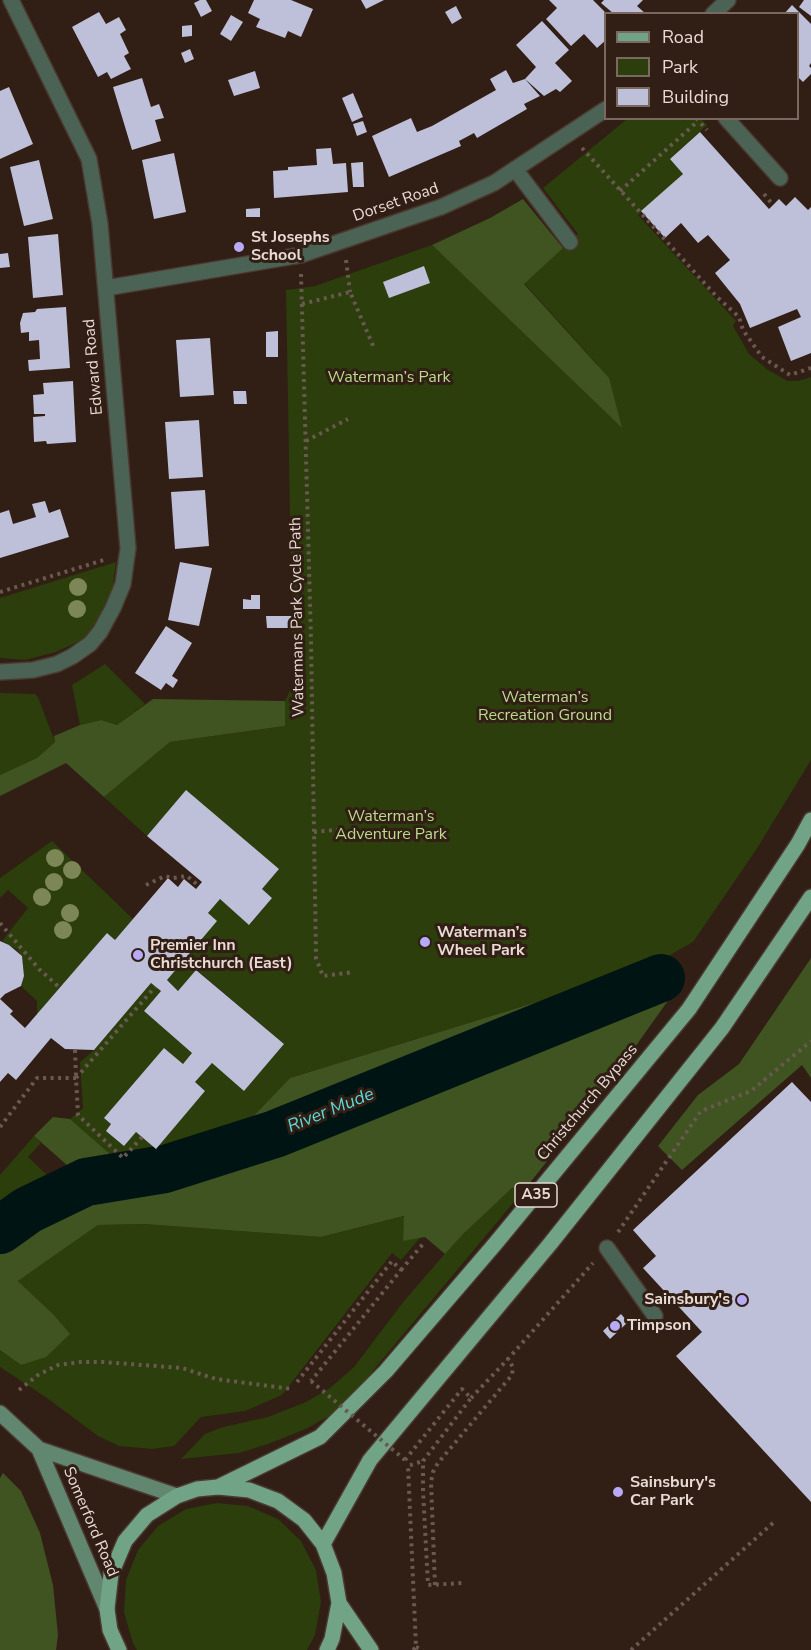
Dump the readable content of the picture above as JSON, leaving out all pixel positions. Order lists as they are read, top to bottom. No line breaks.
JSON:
{"streets":{"main road":["Christchurch Bypass","A35","Somerford Road"],"street":["Dorset Road","Edward Road"],"path":["Watermans Park Cycle Path"]},"crossings":[["Dorset Road","Edward Road"],["Dorset Road","Watermans Park Cycle Path"]],"water":["River Mude"],"parks":["Waterman’s Park","Waterman’s Recreation Ground","Waterman’s Adventure Park"],"places":["St Josephs School","Waterman’s Wheel Park","Premier Inn Christchurch (East)","Sainsbury's","Timpson","Sainsbury's Car Park"],"legend":["Road","Park","Building"]}
